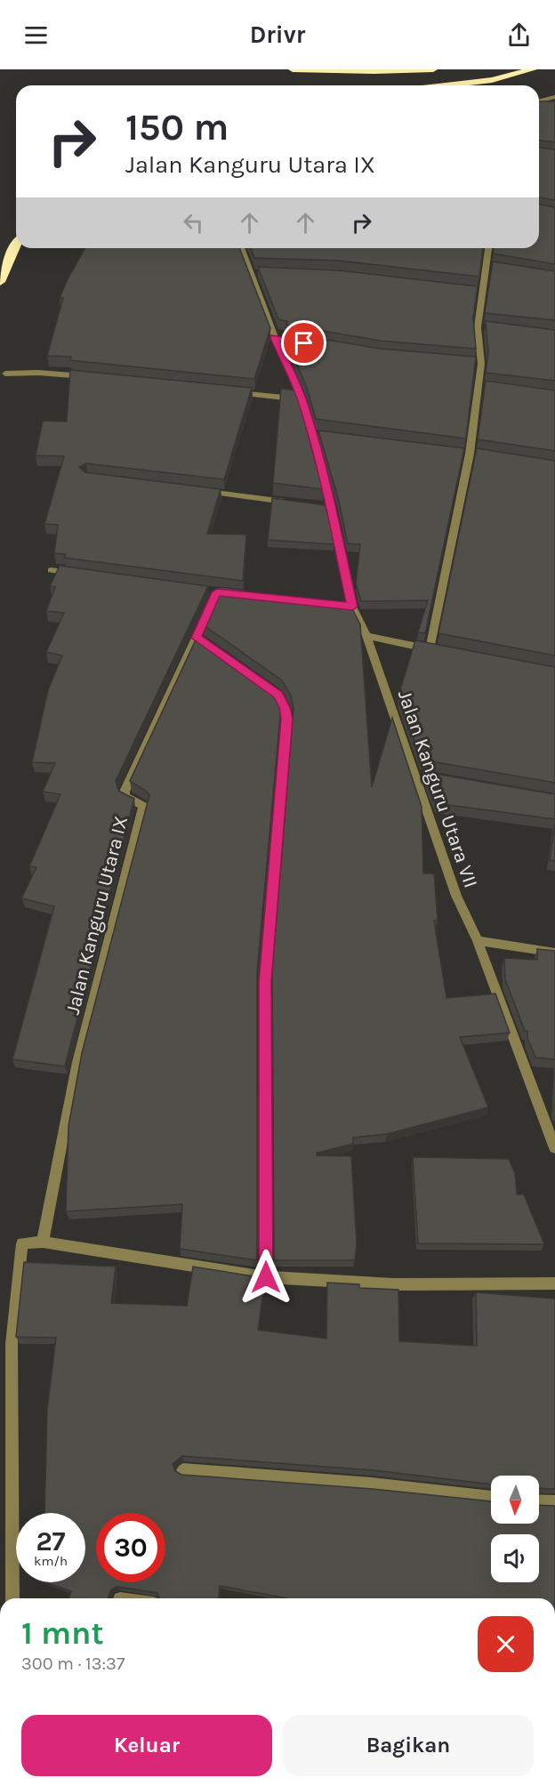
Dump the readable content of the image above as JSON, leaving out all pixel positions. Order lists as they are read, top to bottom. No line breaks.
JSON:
{"streets":{"street":["Jalan Kanguru Utara VII","Jalan Kanguru Utara IX"]},"north":"bottom","page":{"header":"Drivr","turn":["150 m","Jalan Kanguru Utara IX"],"speed":"27 km/h","limit":"30","heading":["1 mnt","300 m · 13:37"],"buttons":["Keluar","Bagikan"]}}
